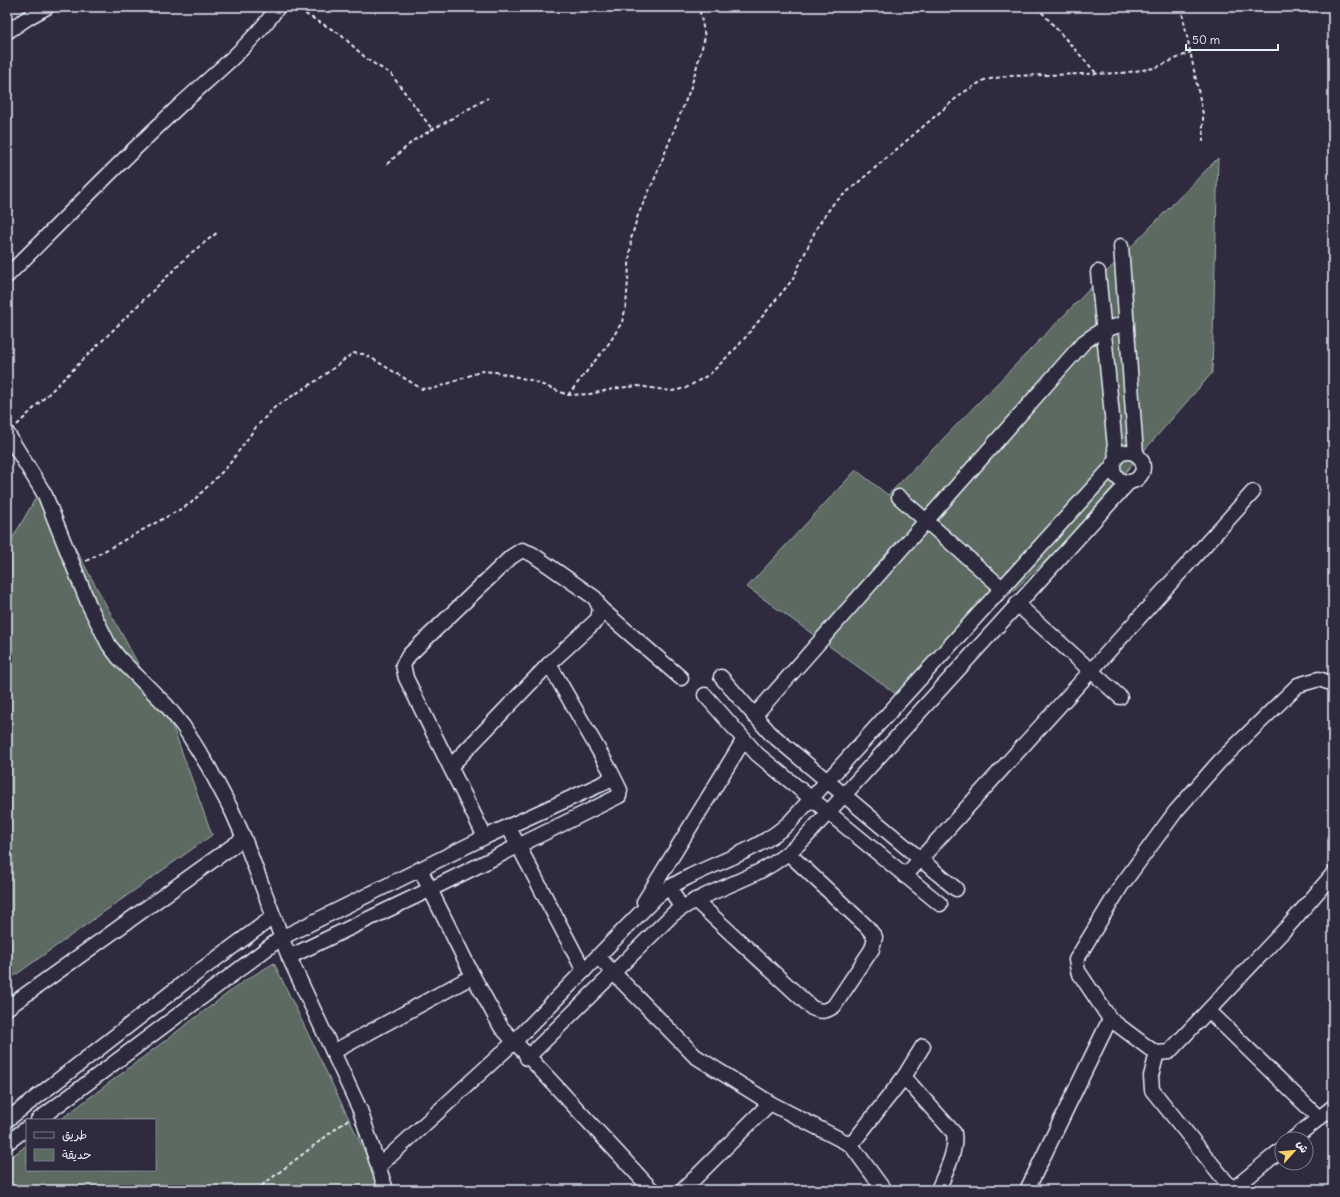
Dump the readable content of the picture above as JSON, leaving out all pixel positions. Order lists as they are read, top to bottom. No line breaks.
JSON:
{"legend":["طريق","حديقة"],"scale_bar":"50 m","north":"top right"}
